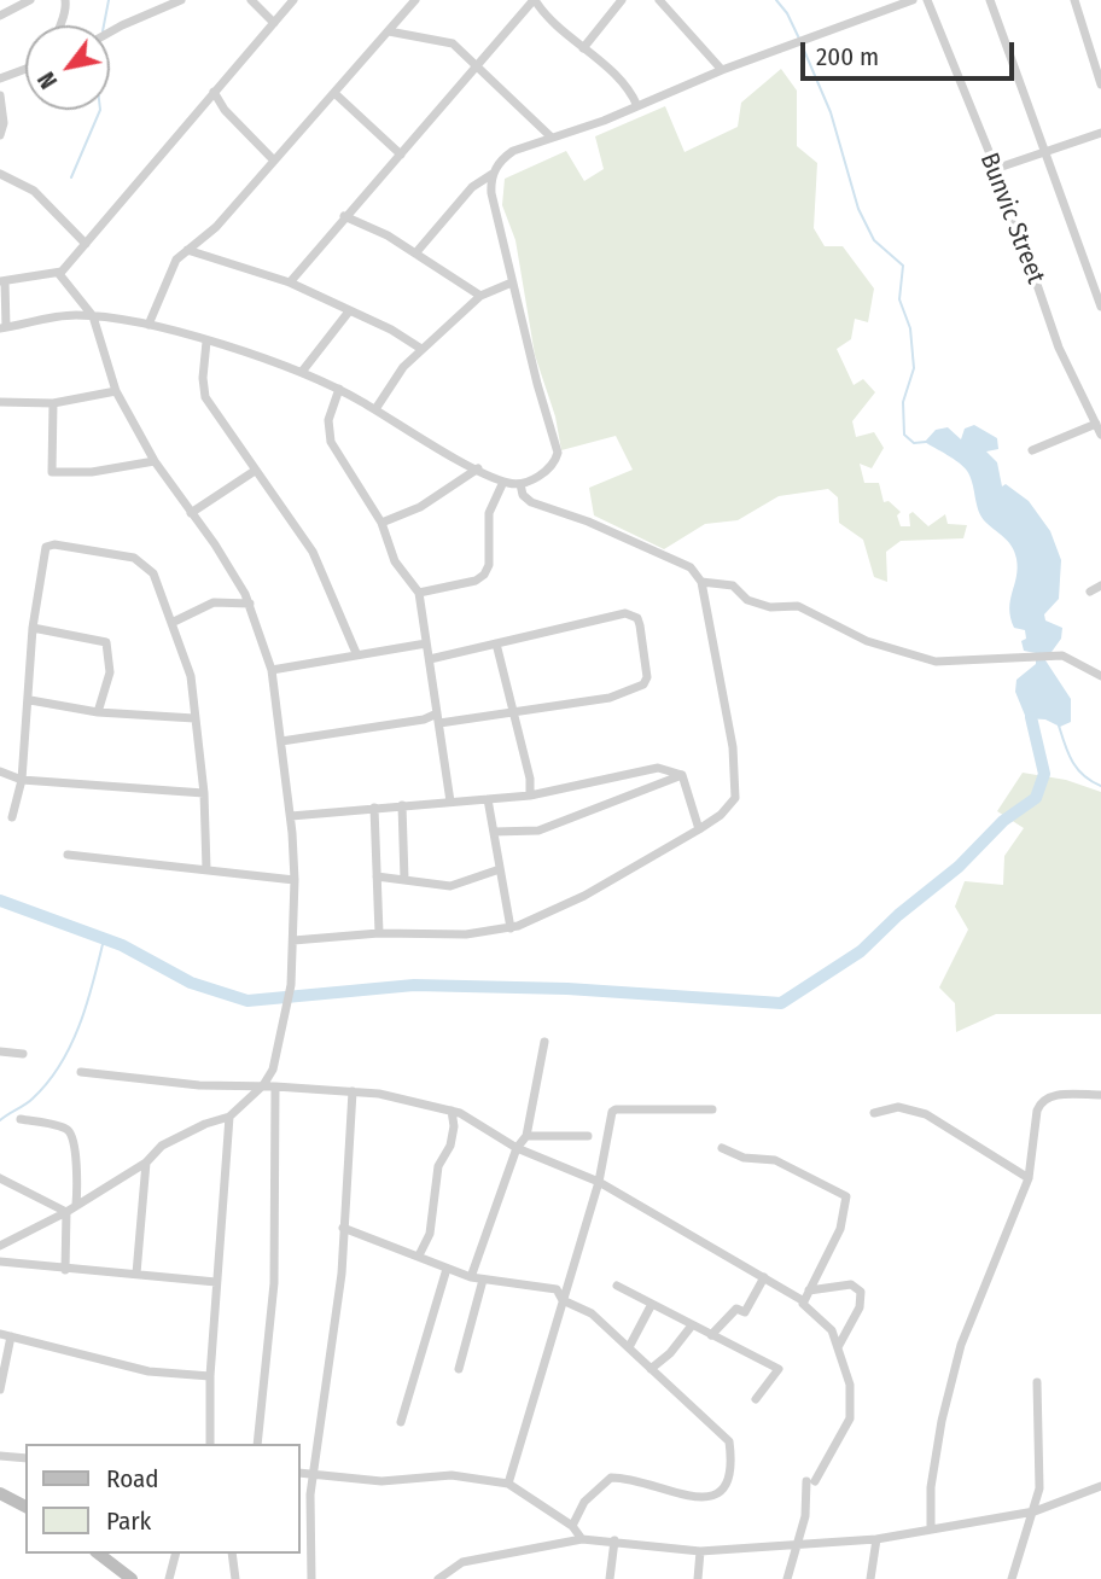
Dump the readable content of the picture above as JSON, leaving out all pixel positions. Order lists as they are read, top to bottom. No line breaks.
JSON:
{"streets":{"street":["Bunvic Street"]},"legend":["Road","Park"],"scale_bar":"200 m","north":"bottom left"}
